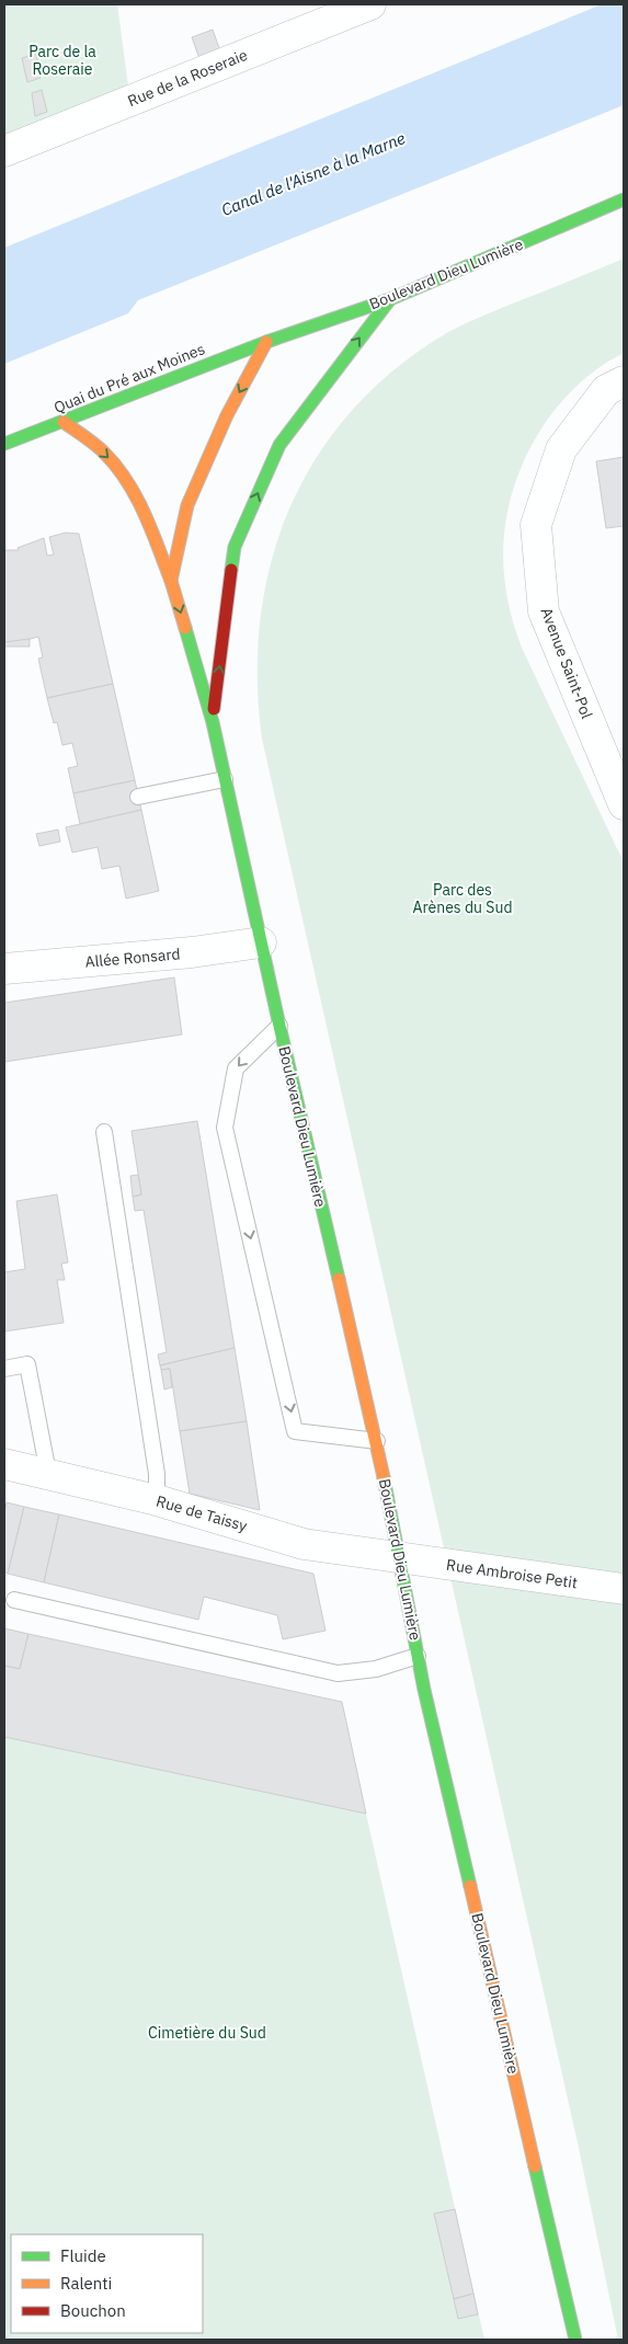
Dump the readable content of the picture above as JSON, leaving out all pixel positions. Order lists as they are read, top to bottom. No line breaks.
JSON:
{"streets":{"main road":["Boulevard Dieu Lumière","Quai du Pré aux Moines"],"street":["Rue de la Roseraie","Avenue Saint-Pol","Allée Ronsard","Rue de Taissy","Rue Ambroise Petit"]},"crossings":[["Boulevard Dieu Lumière","Quai du Pré aux Moines"],["Boulevard Dieu Lumière","Allée Ronsard"],["Boulevard Dieu Lumière","Rue de Taissy"],["Boulevard Dieu Lumière","Rue Ambroise Petit"],["Rue de Taissy","Rue Ambroise Petit"]],"water":["Canal de l'Aisne à la Marne"],"parks":["Parc de la Roseraie","Parc des Arènes du Sud","Cimetière du Sud"],"legend":["Fluide","Ralenti","Bouchon"]}
